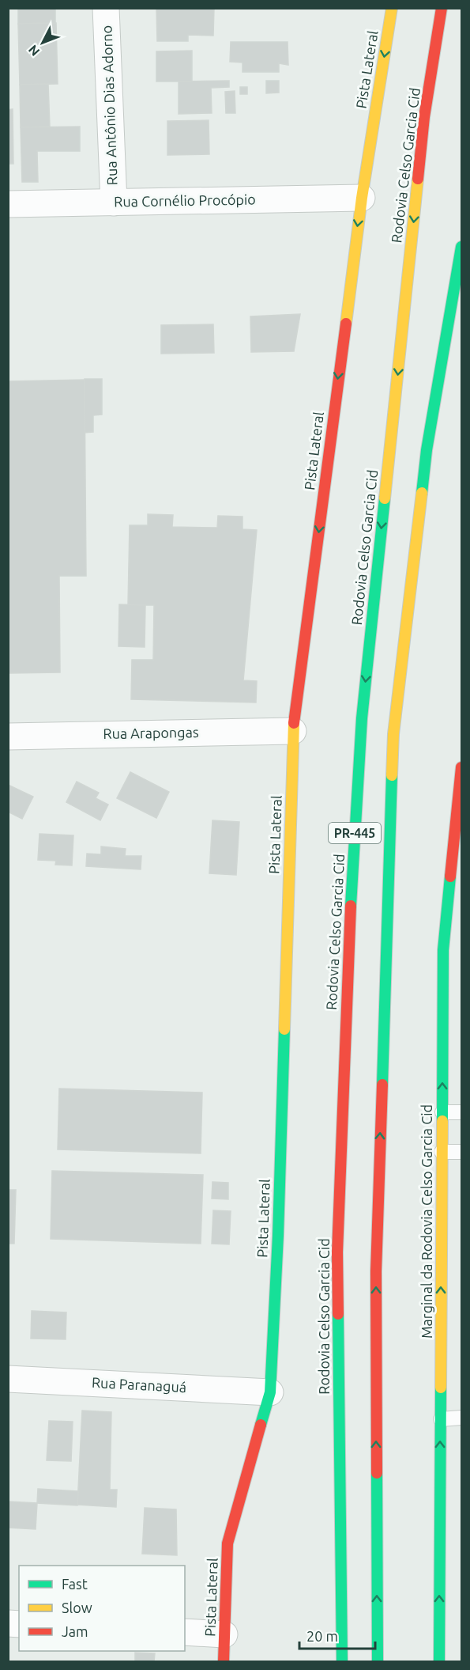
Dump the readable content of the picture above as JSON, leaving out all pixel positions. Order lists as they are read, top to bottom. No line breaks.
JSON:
{"streets":{"main road":["Pista Lateral","Rodovia Celso Garcia Cid","PR-445","Marginal da Rodovia Celso Garcia Cid"],"street":["Rua Antônio Dias Adorno","Rua Cornélio Procópio","Rua Arapongas","Rua Paranaguá"]},"crossings":[["Pista Lateral","Rua Cornélio Procópio"],["Pista Lateral","Rua Arapongas"],["Pista Lateral","Rua Paranaguá"],["Rua Antônio Dias Adorno","Rua Cornélio Procópio"]],"one_way":["Pista Lateral"],"legend":["Fast","Slow","Jam"],"scale_bar":"20 m","north":"bottom left"}
